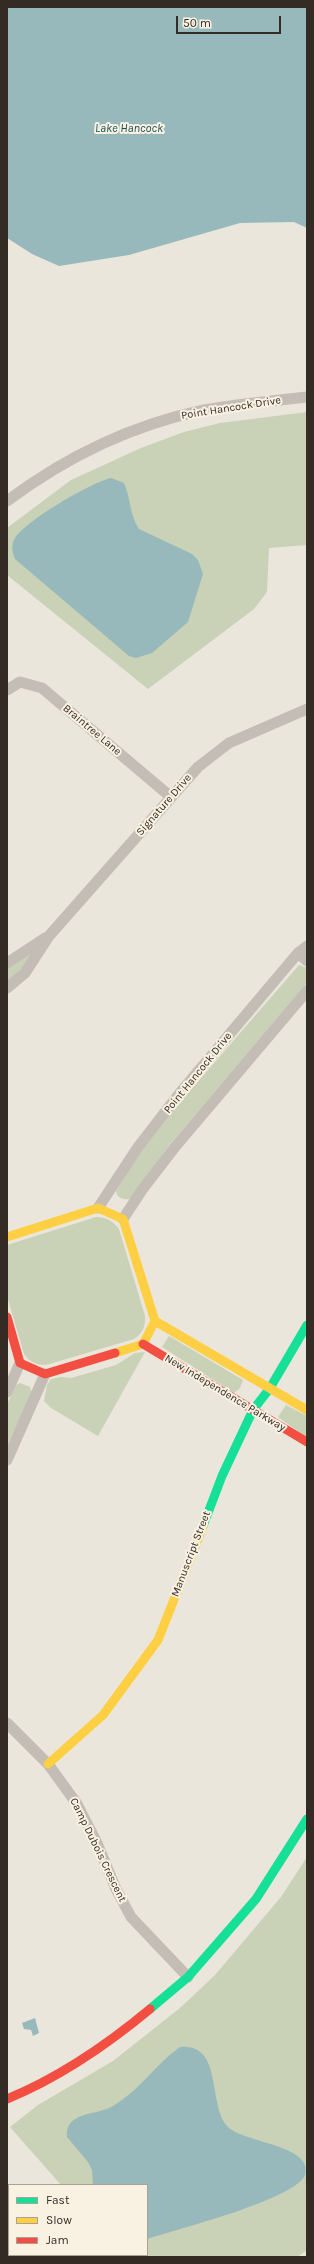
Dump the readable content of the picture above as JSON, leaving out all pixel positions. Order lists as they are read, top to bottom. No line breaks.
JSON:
{"streets":{"street":["Point Hancock Drive","Braintree Lane","Signature Drive","New Independence Parkway","Manuscript Street","Camp Dubois Crescent"]},"crossings":[["Braintree Lane","Signature Drive"],["New Independence Parkway","Manuscript Street"],["Manuscript Street","Camp Dubois Crescent"]],"water":["Lake Hancock"],"legend":["Fast","Slow","Jam"],"scale_bar":"50 m"}
